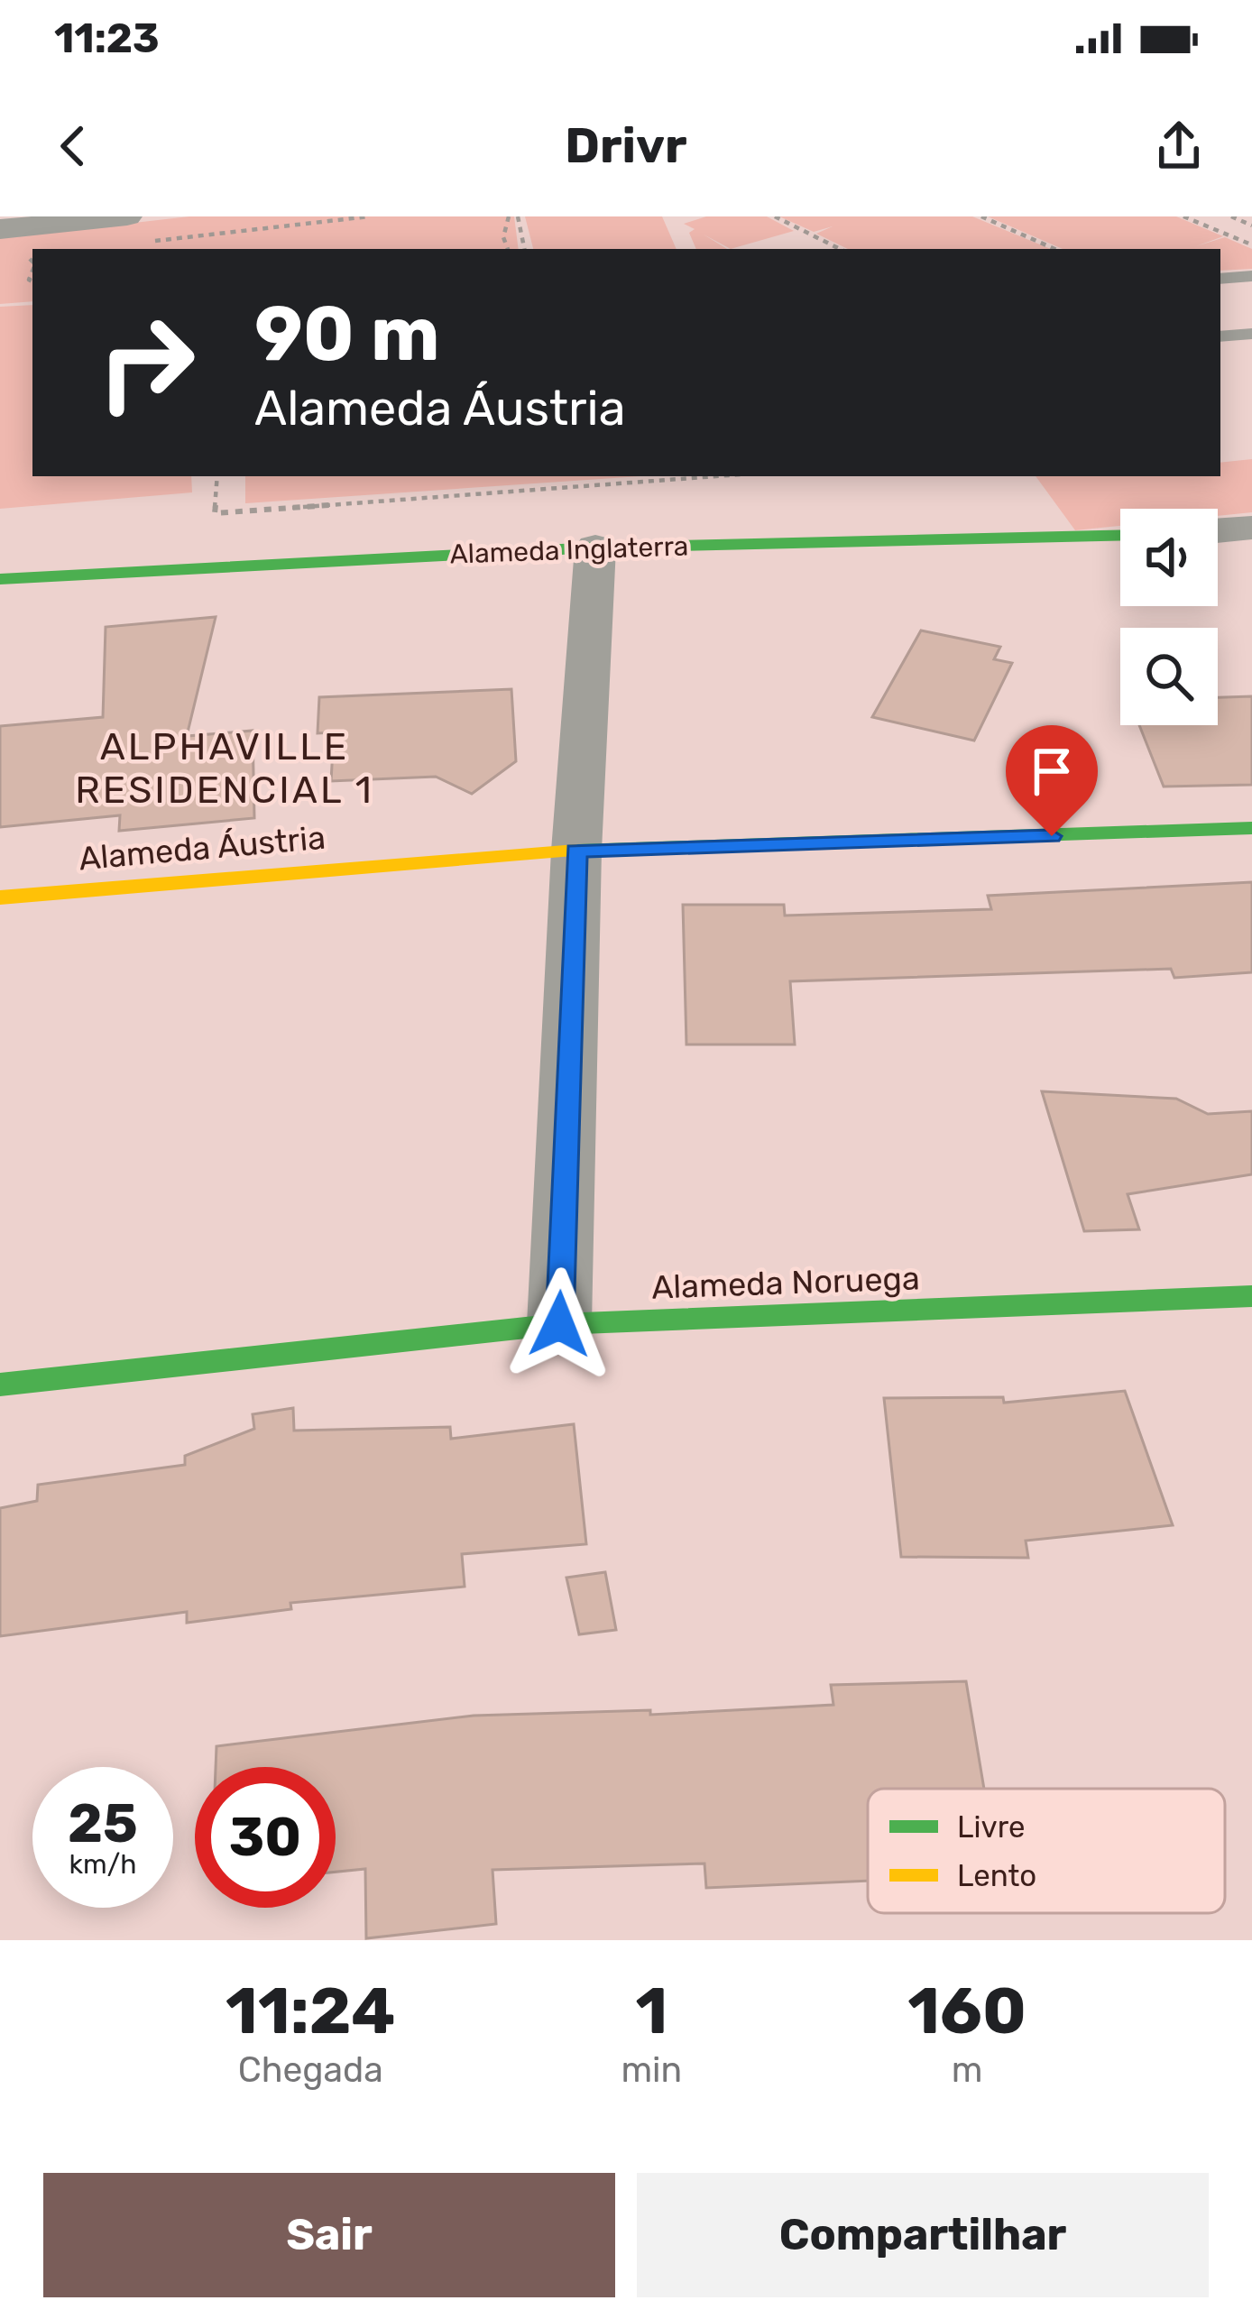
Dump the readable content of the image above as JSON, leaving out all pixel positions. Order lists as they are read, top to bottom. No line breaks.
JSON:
{"streets":{"street":["Alameda Inglaterra","Alameda Áustria","Alameda Noruega"]},"districts":["ALPHAVILLE RESIDENCIAL 1"],"legend":["Livre","Lento"],"page":{"status":"11:23","header":"Drivr","turn":["90 m","Alameda Áustria"],"speed":"25 km/h","limit":"30","eta":["11:24","Chegada","1","min","160","m"],"buttons":["Sair","Compartilhar"]}}
